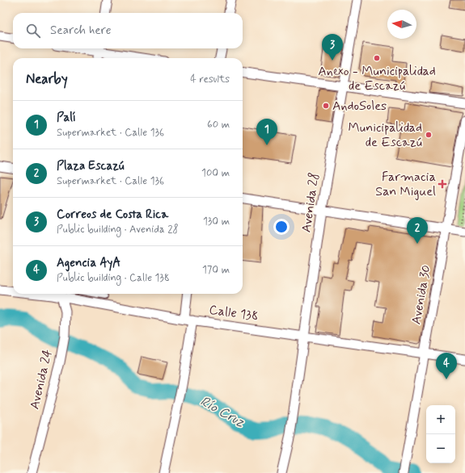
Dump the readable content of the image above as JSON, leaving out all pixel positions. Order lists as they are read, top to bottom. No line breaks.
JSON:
{"streets":{"street":["Avenida 28","Avenida 30","Calle 138","Avenida 24"]},"crossings":[["Avenida 28","Calle 138"],["Avenida 30","Calle 138"],["Calle 138","Avenida 24"]],"water":["Río Cruz"],"places":{"other":["Anexo - Municipalidad de Escazú","AndoSoles","Municipalidad de Escazú"],"health":["Farmacia San Miguel"]},"north":"left","page":{"search":"Search here","pins":["3","1","2","4"],"heading":["Nearby","4 results"],"list":[{"mark":"1","name":"Palí","note":"Supermarket · Calle 136","value":"60 m"},{"mark":"2","name":"Plaza Escazú","note":"Supermarket · Calle 136","value":"100 m"},{"mark":"3","name":"Correos de Costa Rica","note":"Public building · Avenida 28","value":"130 m"},{"mark":"4","name":"Agencia AyA","note":"Public building · Calle 138","value":"170 m"}],"map_buttons":["+","−"]}}
